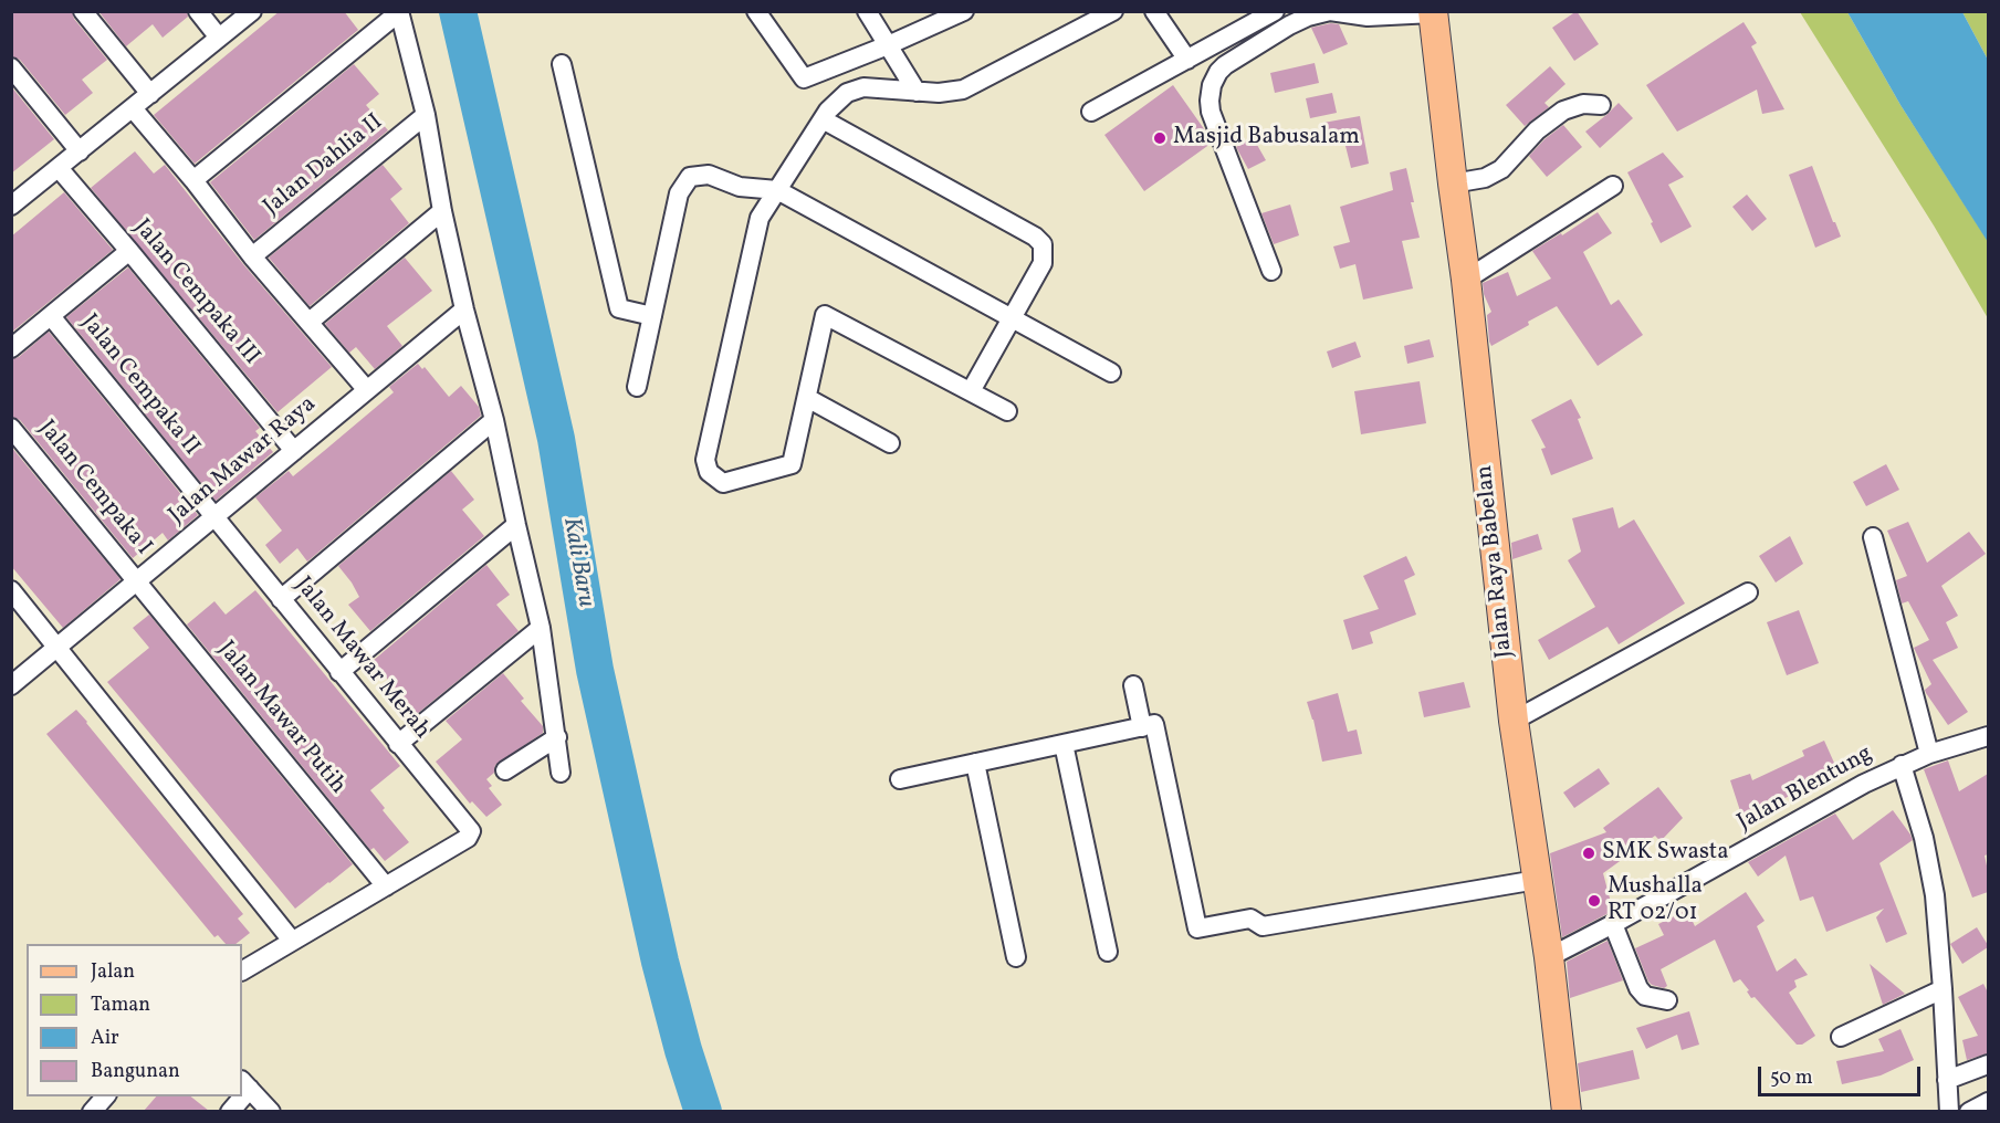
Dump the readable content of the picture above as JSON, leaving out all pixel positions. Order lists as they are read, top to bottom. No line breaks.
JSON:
{"streets":{"main road":["Jalan Raya Babelan"],"street":["Jalan Dahlia II","Jalan Cempaka III","Jalan Cempaka II","Jalan Mawar Raya","Jalan Cempaka I","Jalan Mawar Merah","Jalan Mawar Putih","Jalan Blentung"]},"crossings":[["Jalan Cempaka III","Jalan Mawar Raya"],["Jalan Cempaka II","Jalan Mawar Raya"],["Jalan Cempaka II","Jalan Mawar Merah"],["Jalan Mawar Raya","Jalan Cempaka I"],["Jalan Mawar Raya","Jalan Mawar Merah"],["Jalan Mawar Raya","Jalan Mawar Putih"],["Jalan Cempaka I","Jalan Mawar Putih"],["Jalan Raya Babelan","Jalan Blentung"],["Jalan Mawar Merah","Jalan Mawar Putih"]],"water":["Kali Baru"],"places":["Masjid Babusalam","SMK Swasta","Mushalla RT 02/01"],"legend":["Jalan","Taman","Air","Bangunan"],"scale_bar":"50 m"}
